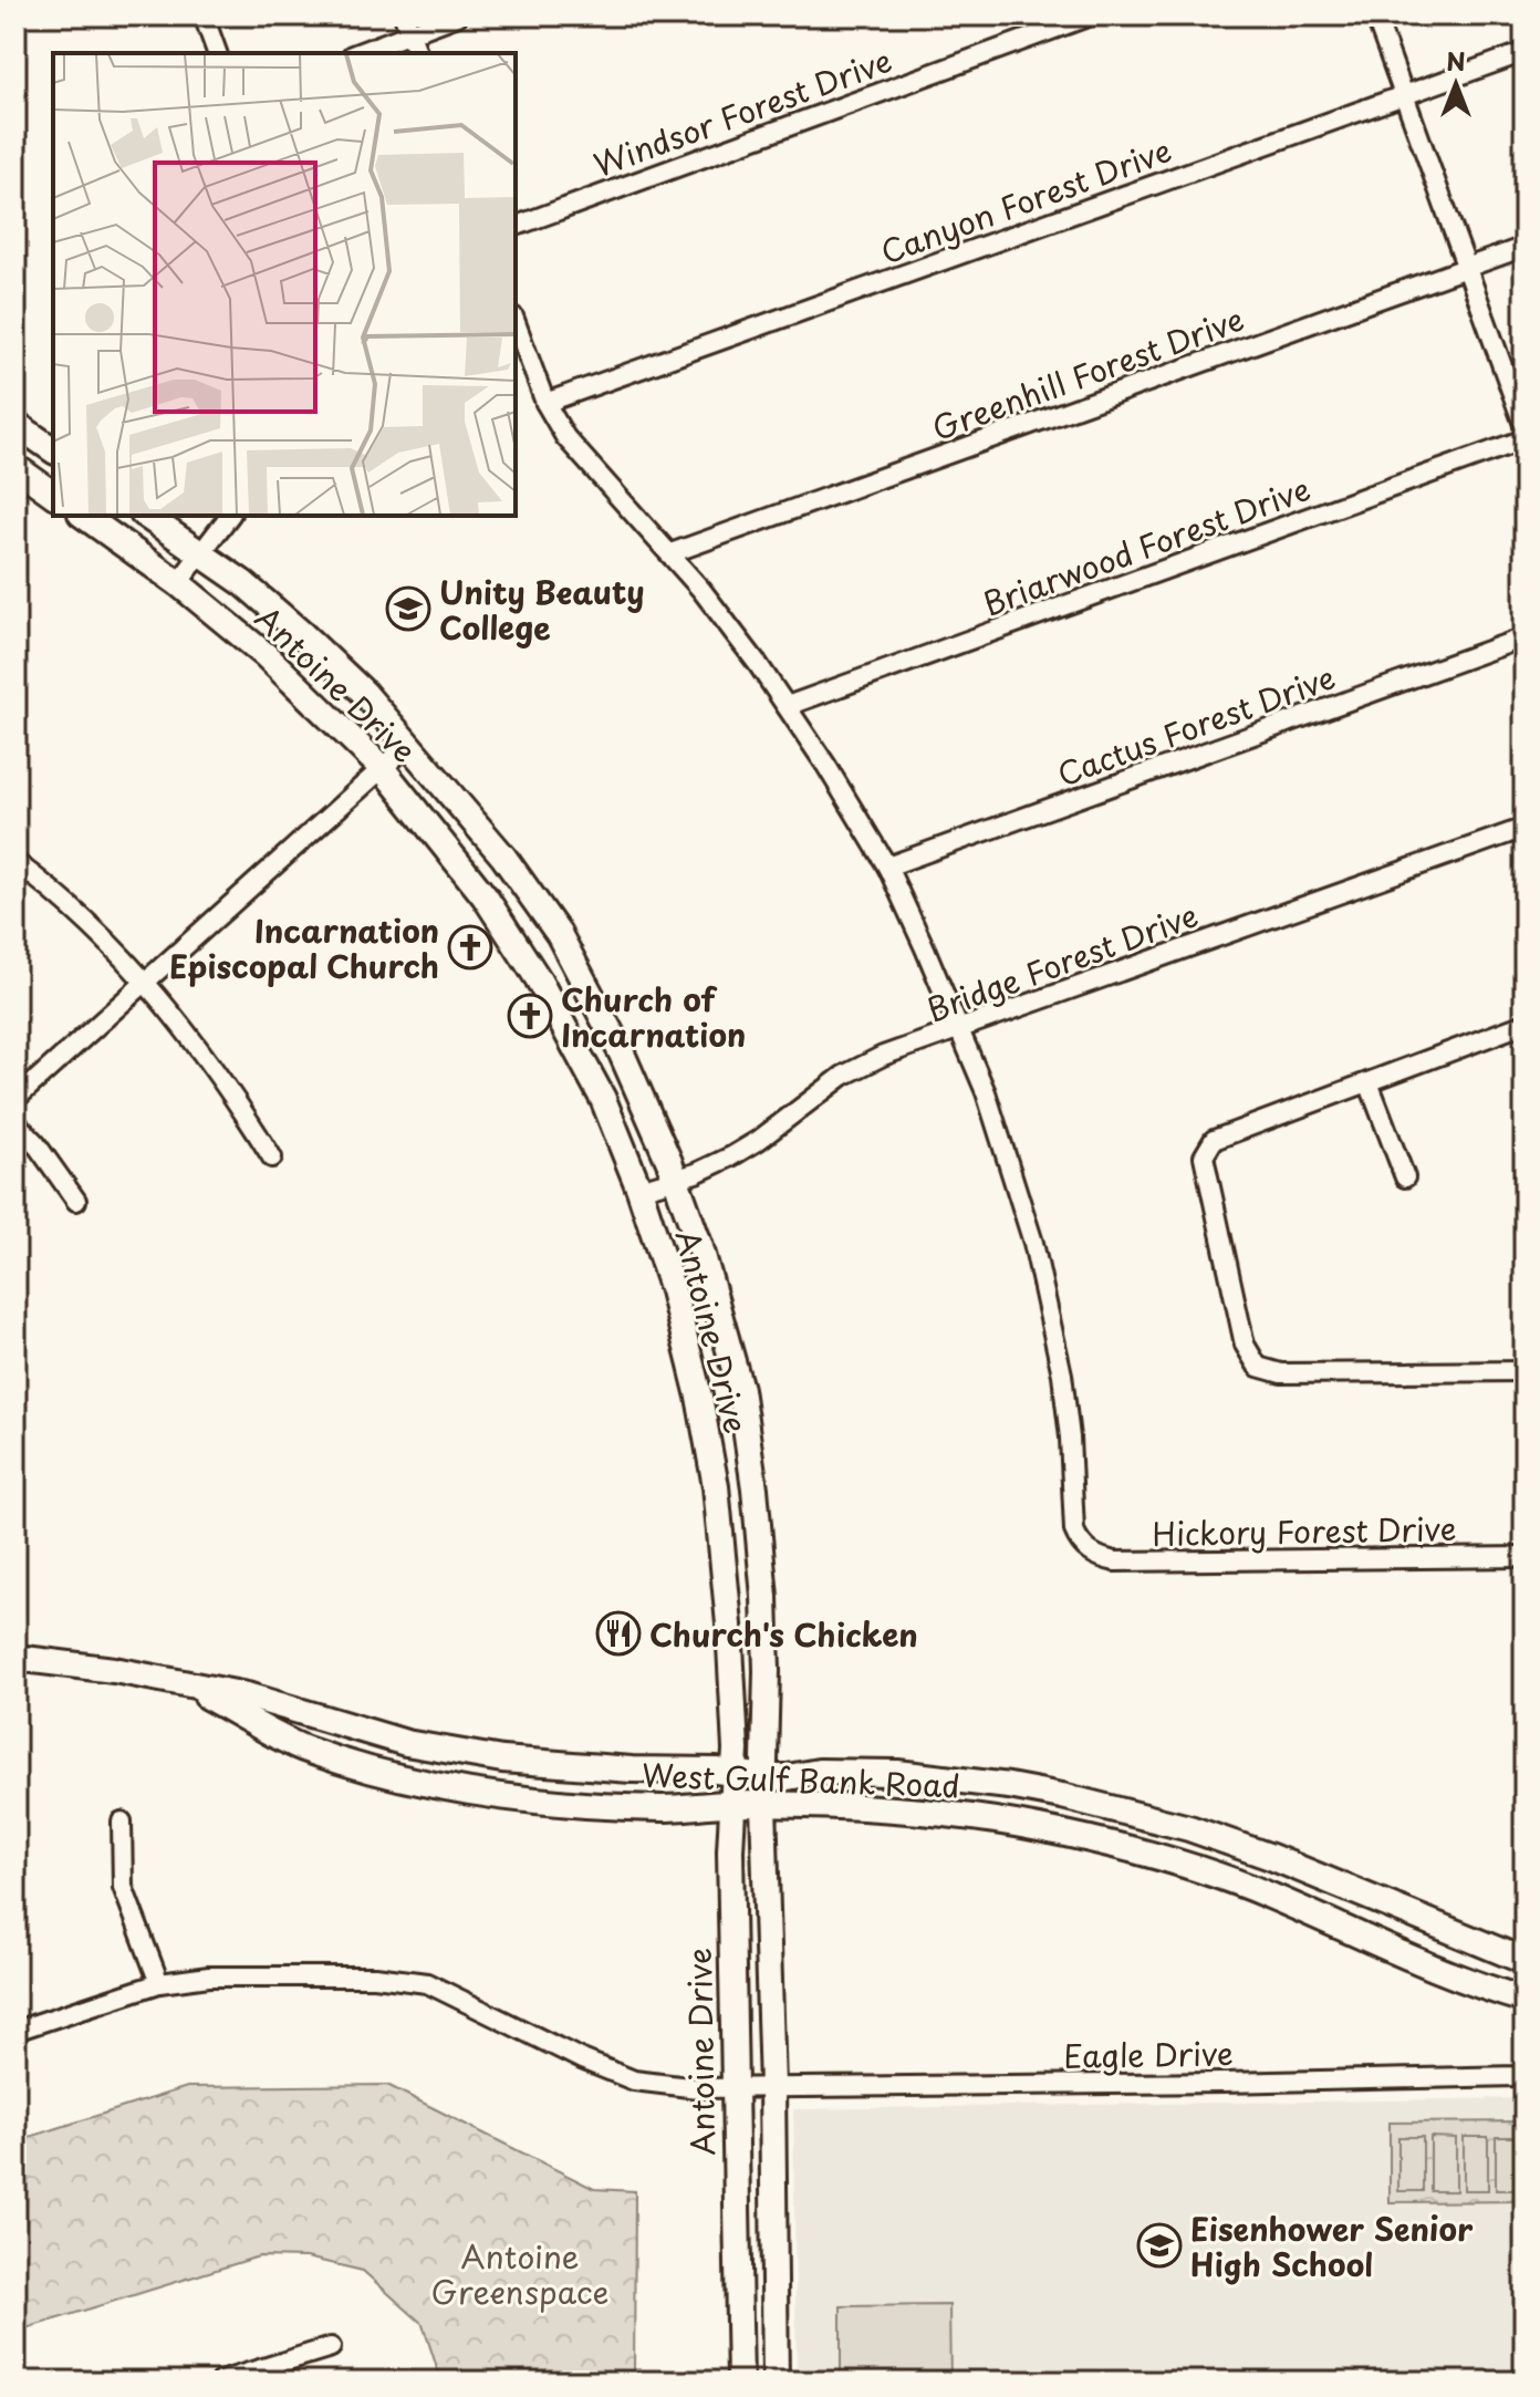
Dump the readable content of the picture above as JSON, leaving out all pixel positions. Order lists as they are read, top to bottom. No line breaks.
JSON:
{"streets":{"main road":["Antoine Drive","West Gulf Bank Road"],"street":["Windsor Forest Drive","Canyon Forest Drive","Greenhill Forest Drive","Briarwood Forest Drive","Cactus Forest Drive","Bridge Forest Drive","Hickory Forest Drive","Eagle Drive"]},"crossings":[["Antoine Drive","Bridge Forest Drive"],["Antoine Drive","West Gulf Bank Road"],["Antoine Drive","Eagle Drive"],["Bridge Forest Drive","Hickory Forest Drive"]],"parks":["Antoine Greenspace"],"places":{"school or university":["Unity Beauty College","Eisenhower Senior High School"],"church":["Incarnation Episcopal Church","Church of Incarnation"],"restaurant":["Church's Chicken"]},"north":"top"}
